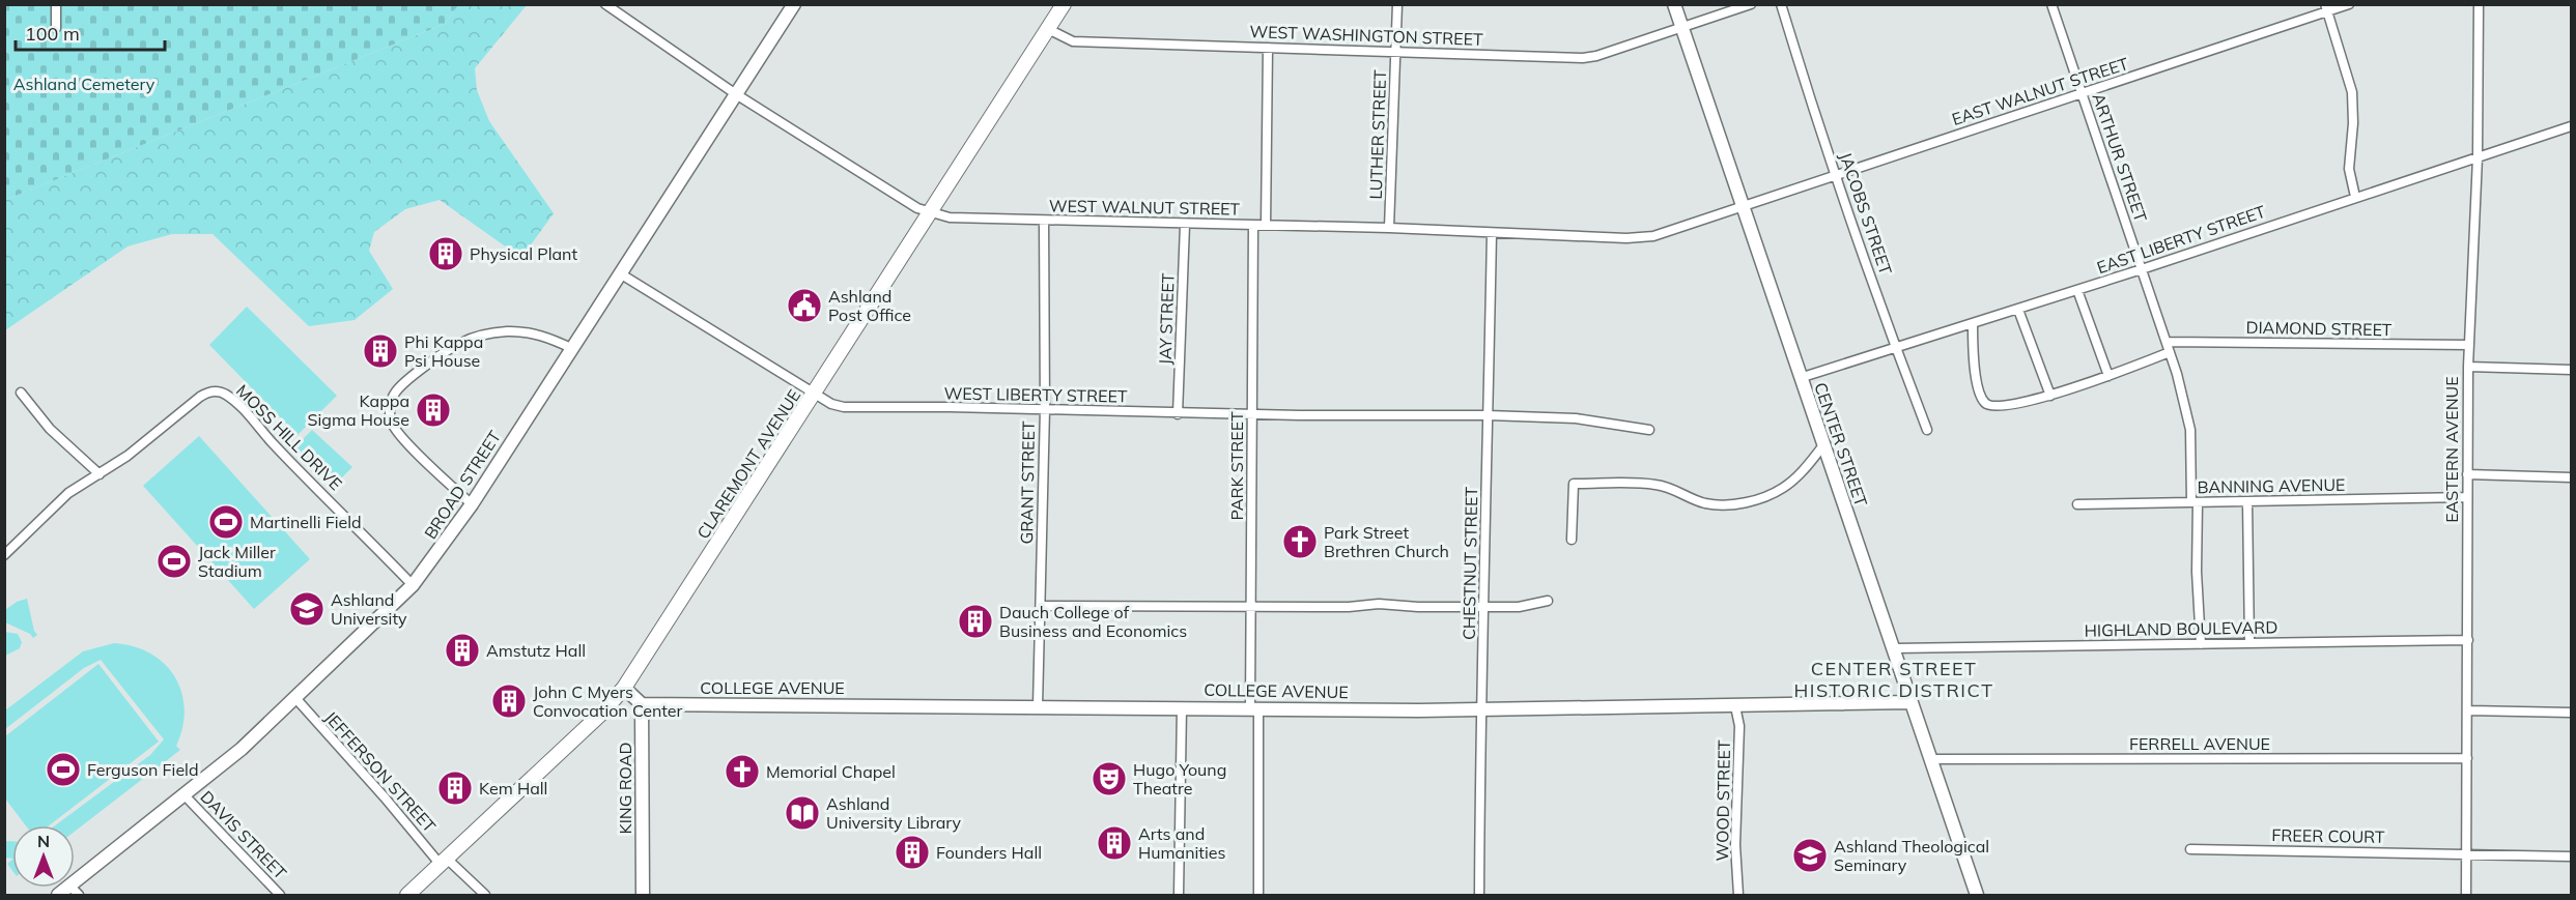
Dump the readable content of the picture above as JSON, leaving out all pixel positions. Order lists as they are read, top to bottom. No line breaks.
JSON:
{"streets":{"main road":["CLAREMONT AVENUE"],"street":["WEST WASHINGTON STREET","EAST WALNUT STREET","LUTHER STREET","ARTHUR STREET","WEST WALNUT STREET","JACOBS STREET","EAST LIBERTY STREET","JAY STREET","DIAMOND STREET","WEST LIBERTY STREET","MOSS HILL DRIVE","CENTER STREET","EASTERN AVENUE","PARK STREET","GRANT STREET","BROAD STREET","BANNING AVENUE","CHESTNUT STREET","HIGHLAND BOULEVARD","COLLEGE AVENUE","FERRELL AVENUE","JEFFERSON STREET","KING ROAD","WOOD STREET","DAVIS STREET","FREER COURT"]},"crossings":[["WEST WASHINGTON STREET","LUTHER STREET"],["WEST WASHINGTON STREET","CENTER STREET"],["WEST WASHINGTON STREET","CLAREMONT AVENUE"],["EAST WALNUT STREET","ARTHUR STREET"],["EAST WALNUT STREET","WEST WALNUT STREET"],["EAST WALNUT STREET","JACOBS STREET"],["EAST WALNUT STREET","CENTER STREET"],["LUTHER STREET","WEST WALNUT STREET"],["ARTHUR STREET","EAST LIBERTY STREET"],["ARTHUR STREET","DIAMOND STREET"],["ARTHUR STREET","BANNING AVENUE"],["ARTHUR STREET","HIGHLAND BOULEVARD"],["WEST WALNUT STREET","JAY STREET"],["WEST WALNUT STREET","CENTER STREET"],["WEST WALNUT STREET","CLAREMONT AVENUE"],["WEST WALNUT STREET","PARK STREET"],["WEST WALNUT STREET","GRANT STREET"],["WEST WALNUT STREET","BROAD STREET"],["WEST WALNUT STREET","CHESTNUT STREET"],["JACOBS STREET","EAST LIBERTY STREET"],["EAST LIBERTY STREET","CENTER STREET"],["EAST LIBERTY STREET","EASTERN AVENUE"],["JAY STREET","WEST LIBERTY STREET"],["DIAMOND STREET","EASTERN AVENUE"],["WEST LIBERTY STREET","CLAREMONT AVENUE"],["WEST LIBERTY STREET","PARK STREET"],["WEST LIBERTY STREET","GRANT STREET"],["WEST LIBERTY STREET","BROAD STREET"],["WEST LIBERTY STREET","CHESTNUT STREET"],["MOSS HILL DRIVE","BROAD STREET"],["CENTER STREET","HIGHLAND BOULEVARD"],["CENTER STREET","COLLEGE AVENUE"],["CENTER STREET","FERRELL AVENUE"],["EASTERN AVENUE","BANNING AVENUE"],["EASTERN AVENUE","HIGHLAND BOULEVARD"],["EASTERN AVENUE","FERRELL AVENUE"],["EASTERN AVENUE","FREER COURT"],["CLAREMONT AVENUE","JEFFERSON STREET"],["PARK STREET","COLLEGE AVENUE"],["GRANT STREET","COLLEGE AVENUE"],["BROAD STREET","JEFFERSON STREET"],["BROAD STREET","DAVIS STREET"],["CHESTNUT STREET","COLLEGE AVENUE"],["COLLEGE AVENUE","KING ROAD"],["COLLEGE AVENUE","WOOD STREET"]],"districts":["CENTER STREET HISTORIC DISTRICT"],"parks":["Ashland Cemetery"],"places":{"building":["Physical Plant","Phi Kappa Psi House","Kappa Sigma House","Dauch College of Business and Economics","Amstutz Hall","John C Myers Convocation Center","Kem Hall","Arts and Humanities","Founders Hall"],"public building":["Ashland Post Office"],"sports":["Martinelli Field","Jack Miller Stadium","Ferguson Field"],"church":["Park Street Brethren Church","Memorial Chapel"],"school or university":["Ashland University","Ashland Theological Seminary"],"theatre":["Hugo Young Theatre"],"library":["Ashland University Library"]},"scale_bar":"100 m","north":"top"}
